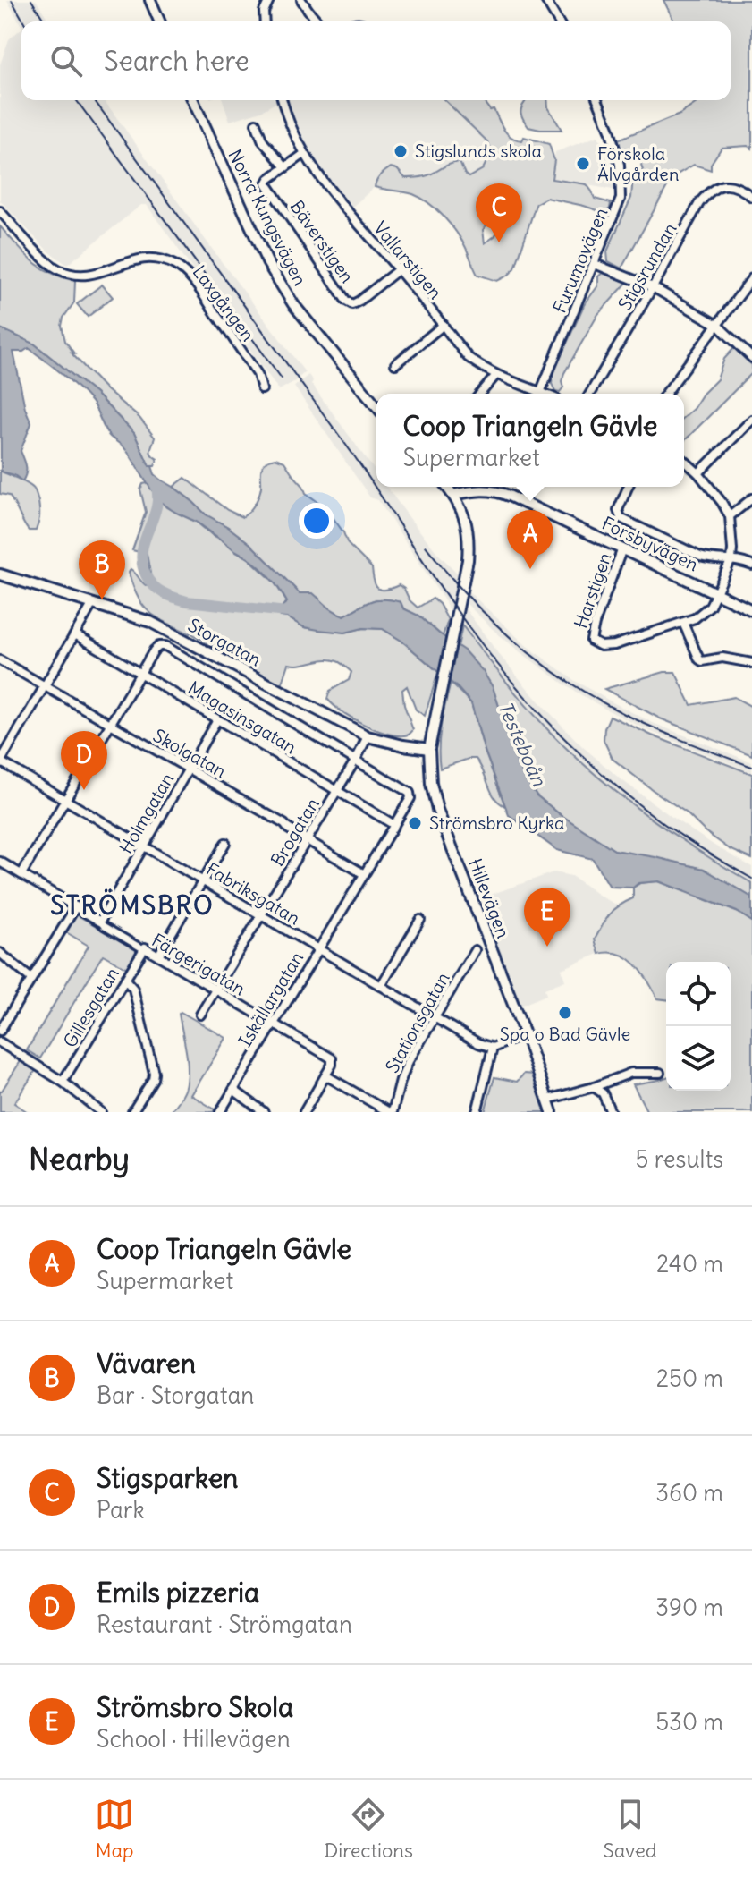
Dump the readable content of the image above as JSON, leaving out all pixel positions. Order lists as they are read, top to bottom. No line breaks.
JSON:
{"streets":{"street":["Norra Kungsvägen","Bäverstigen","Vallarstigen","Furumovägen","Stigsrundan","Laxgången","Forsbyvägen","Harstigen","Storgatan","Magasinsgatan","Skolgatan","Holmgatan","Brogatan","Fabriksgatan","Hillevägen","Färgerigatan","Iskällargatan","Gillesgatan","Stationsgatan"]},"crossings":[["Bäverstigen","Vallarstigen"],["Forsbyvägen","Harstigen"],["Forsbyvägen","Hillevägen"],["Storgatan","Brogatan"],["Storgatan","Hillevägen"],["Magasinsgatan","Holmgatan"],["Magasinsgatan","Brogatan"],["Magasinsgatan","Iskällargatan"],["Skolgatan","Holmgatan"],["Skolgatan","Brogatan"],["Skolgatan","Iskällargatan"],["Holmgatan","Fabriksgatan"],["Holmgatan","Färgerigatan"],["Brogatan","Fabriksgatan"],["Brogatan","Färgerigatan"],["Brogatan","Iskällargatan"],["Fabriksgatan","Iskällargatan"],["Fabriksgatan","Stationsgatan"],["Färgerigatan","Iskällargatan"],["Färgerigatan","Gillesgatan"]],"districts":["STRÖMSBRO"],"water":["Testeboån"],"places":["Stigslunds skola","Förskola Älvgården","Strömsbro Kyrka","Spa o Bad Gävle"],"page":{"search":"Search here","pins":["C","A","B","D","E"],"popup":["Coop Triangeln Gävle","Supermarket"],"heading":["Nearby","5 results"],"list":[{"mark":"A","name":"Coop Triangeln Gävle","note":"Supermarket","value":"240 m"},{"mark":"B","name":"Vävaren","note":"Bar · Storgatan","value":"250 m"},{"mark":"C","name":"Stigsparken","note":"Park","value":"360 m"},{"mark":"D","name":"Emils pizzeria","note":"Restaurant · Strömgatan","value":"390 m"},{"mark":"E","name":"Strömsbro Skola","note":"School · Hillevägen","value":"530 m"}],"nav":["Map","Directions","Saved"]}}
